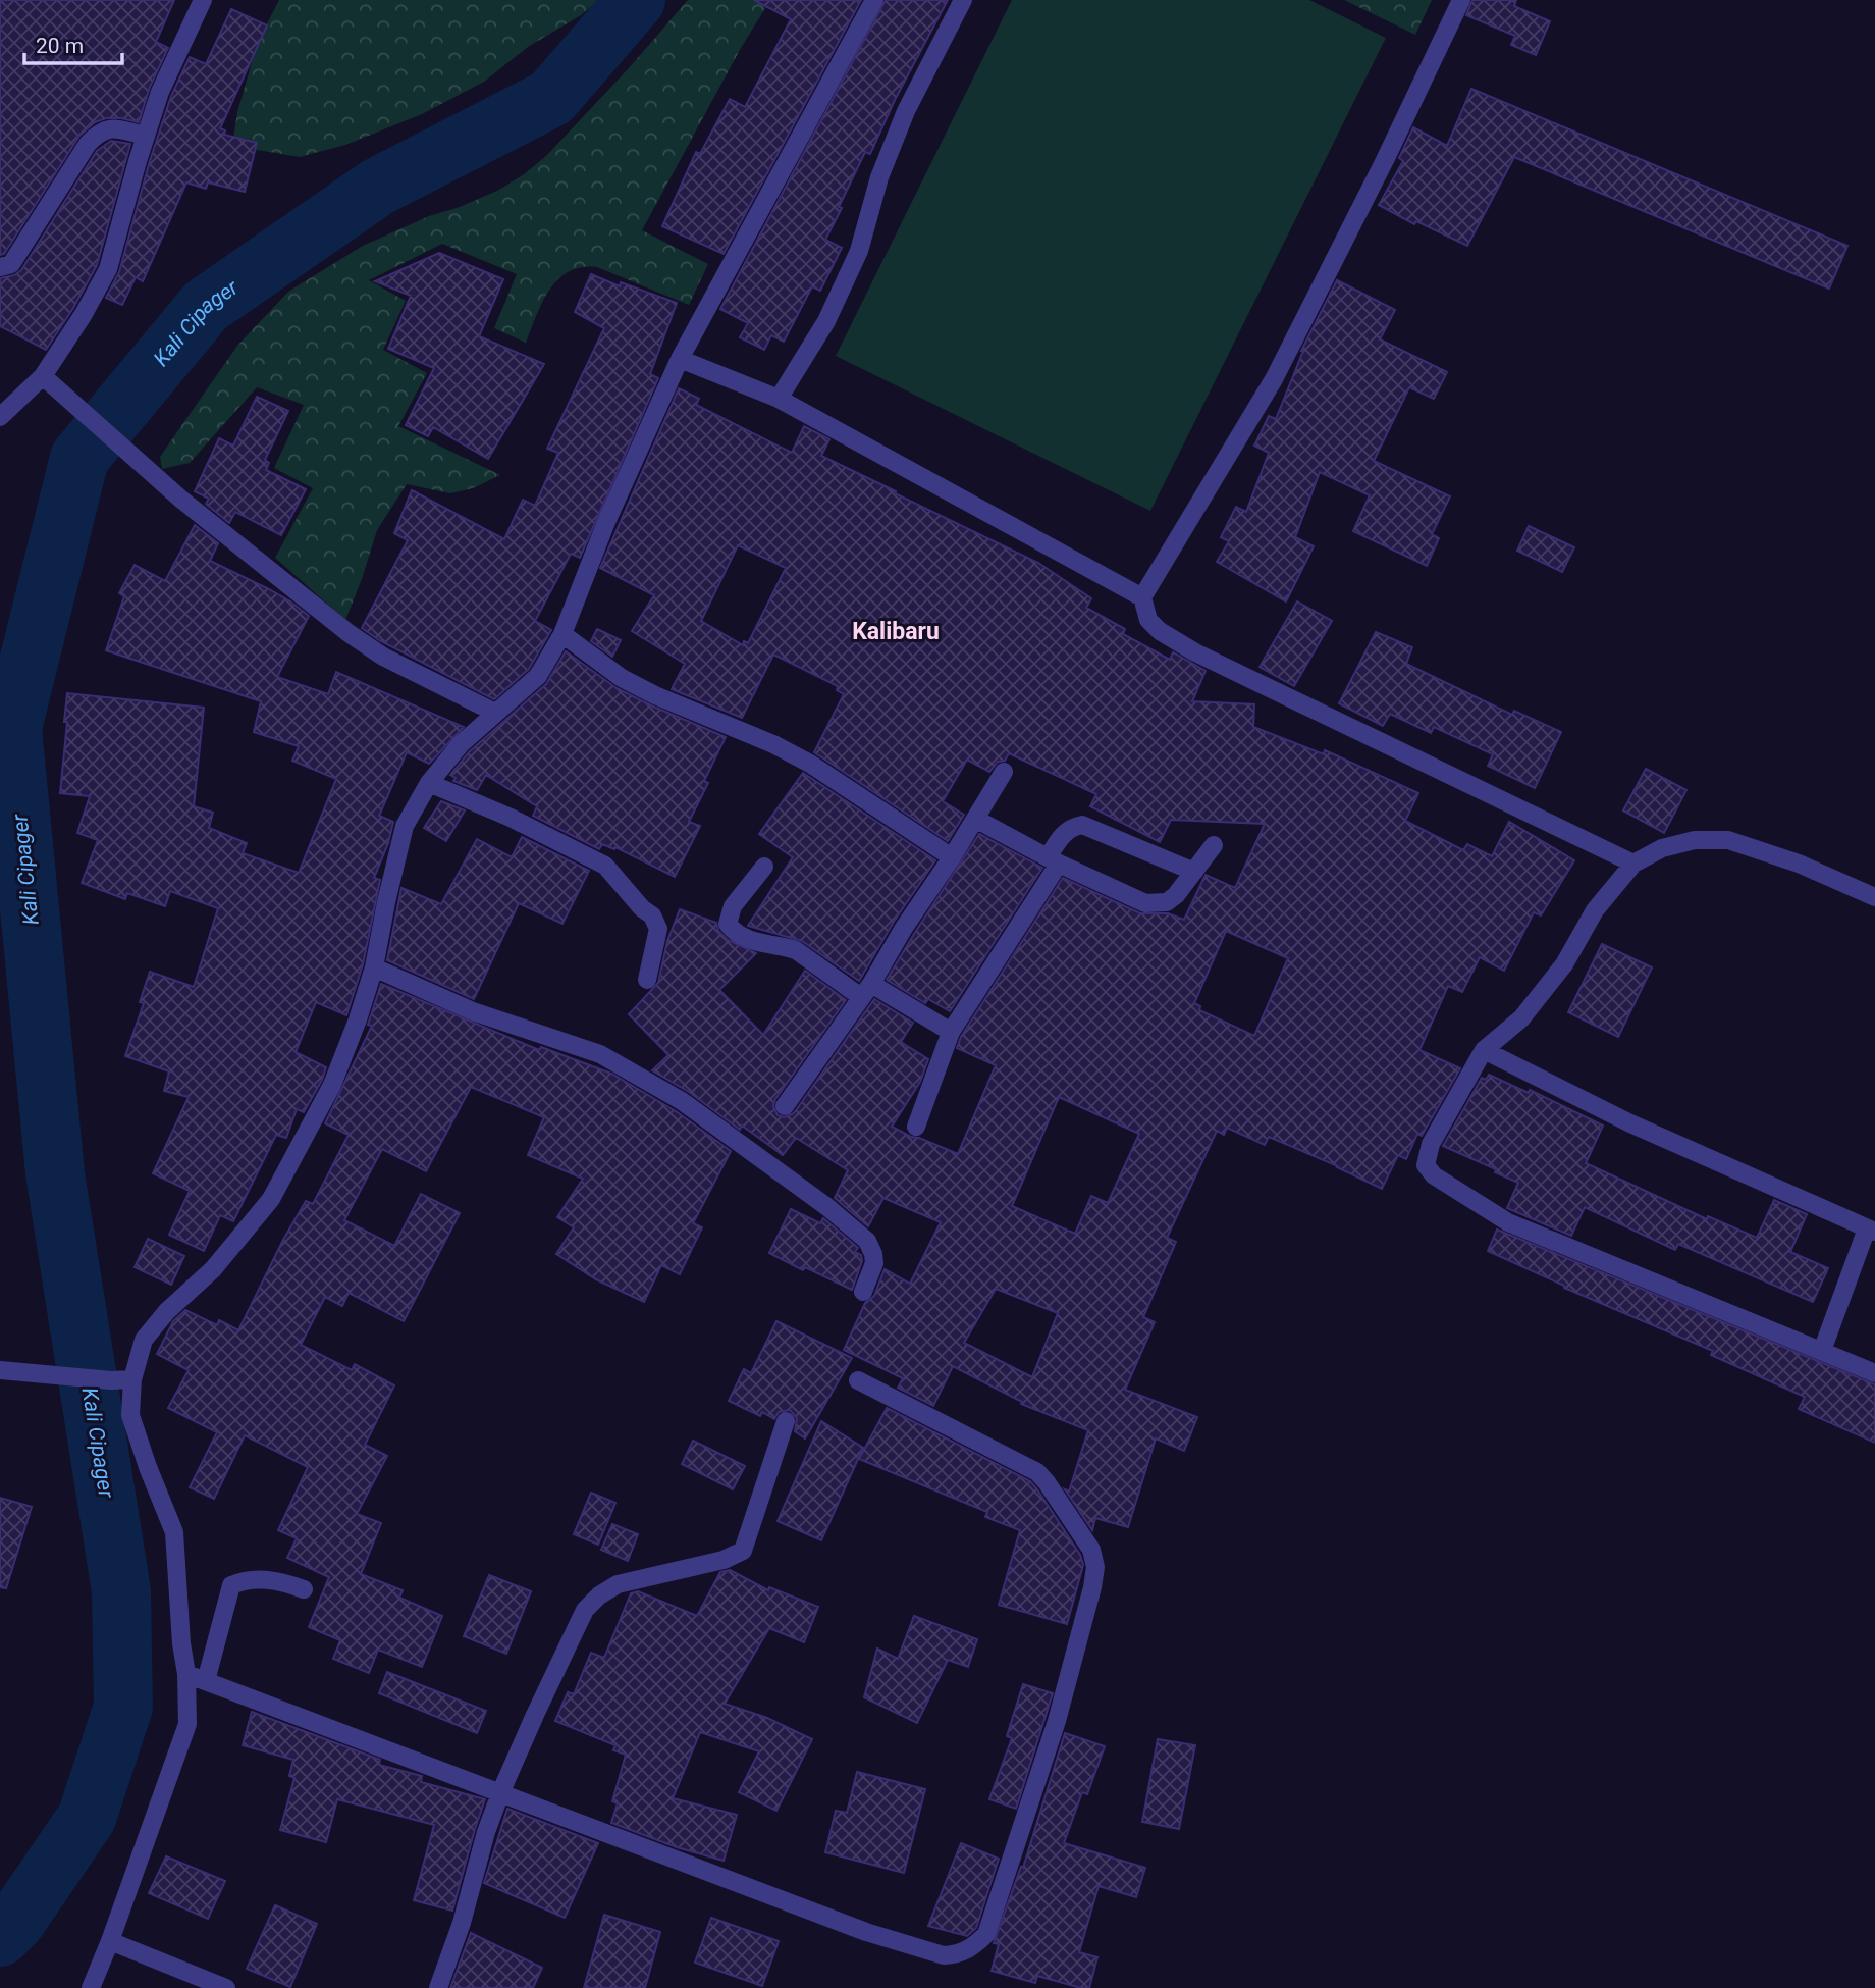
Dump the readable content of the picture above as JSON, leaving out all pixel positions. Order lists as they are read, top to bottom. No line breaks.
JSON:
{"districts":["Kalibaru"],"water":["Kali Cipager"],"scale_bar":"20 m"}
